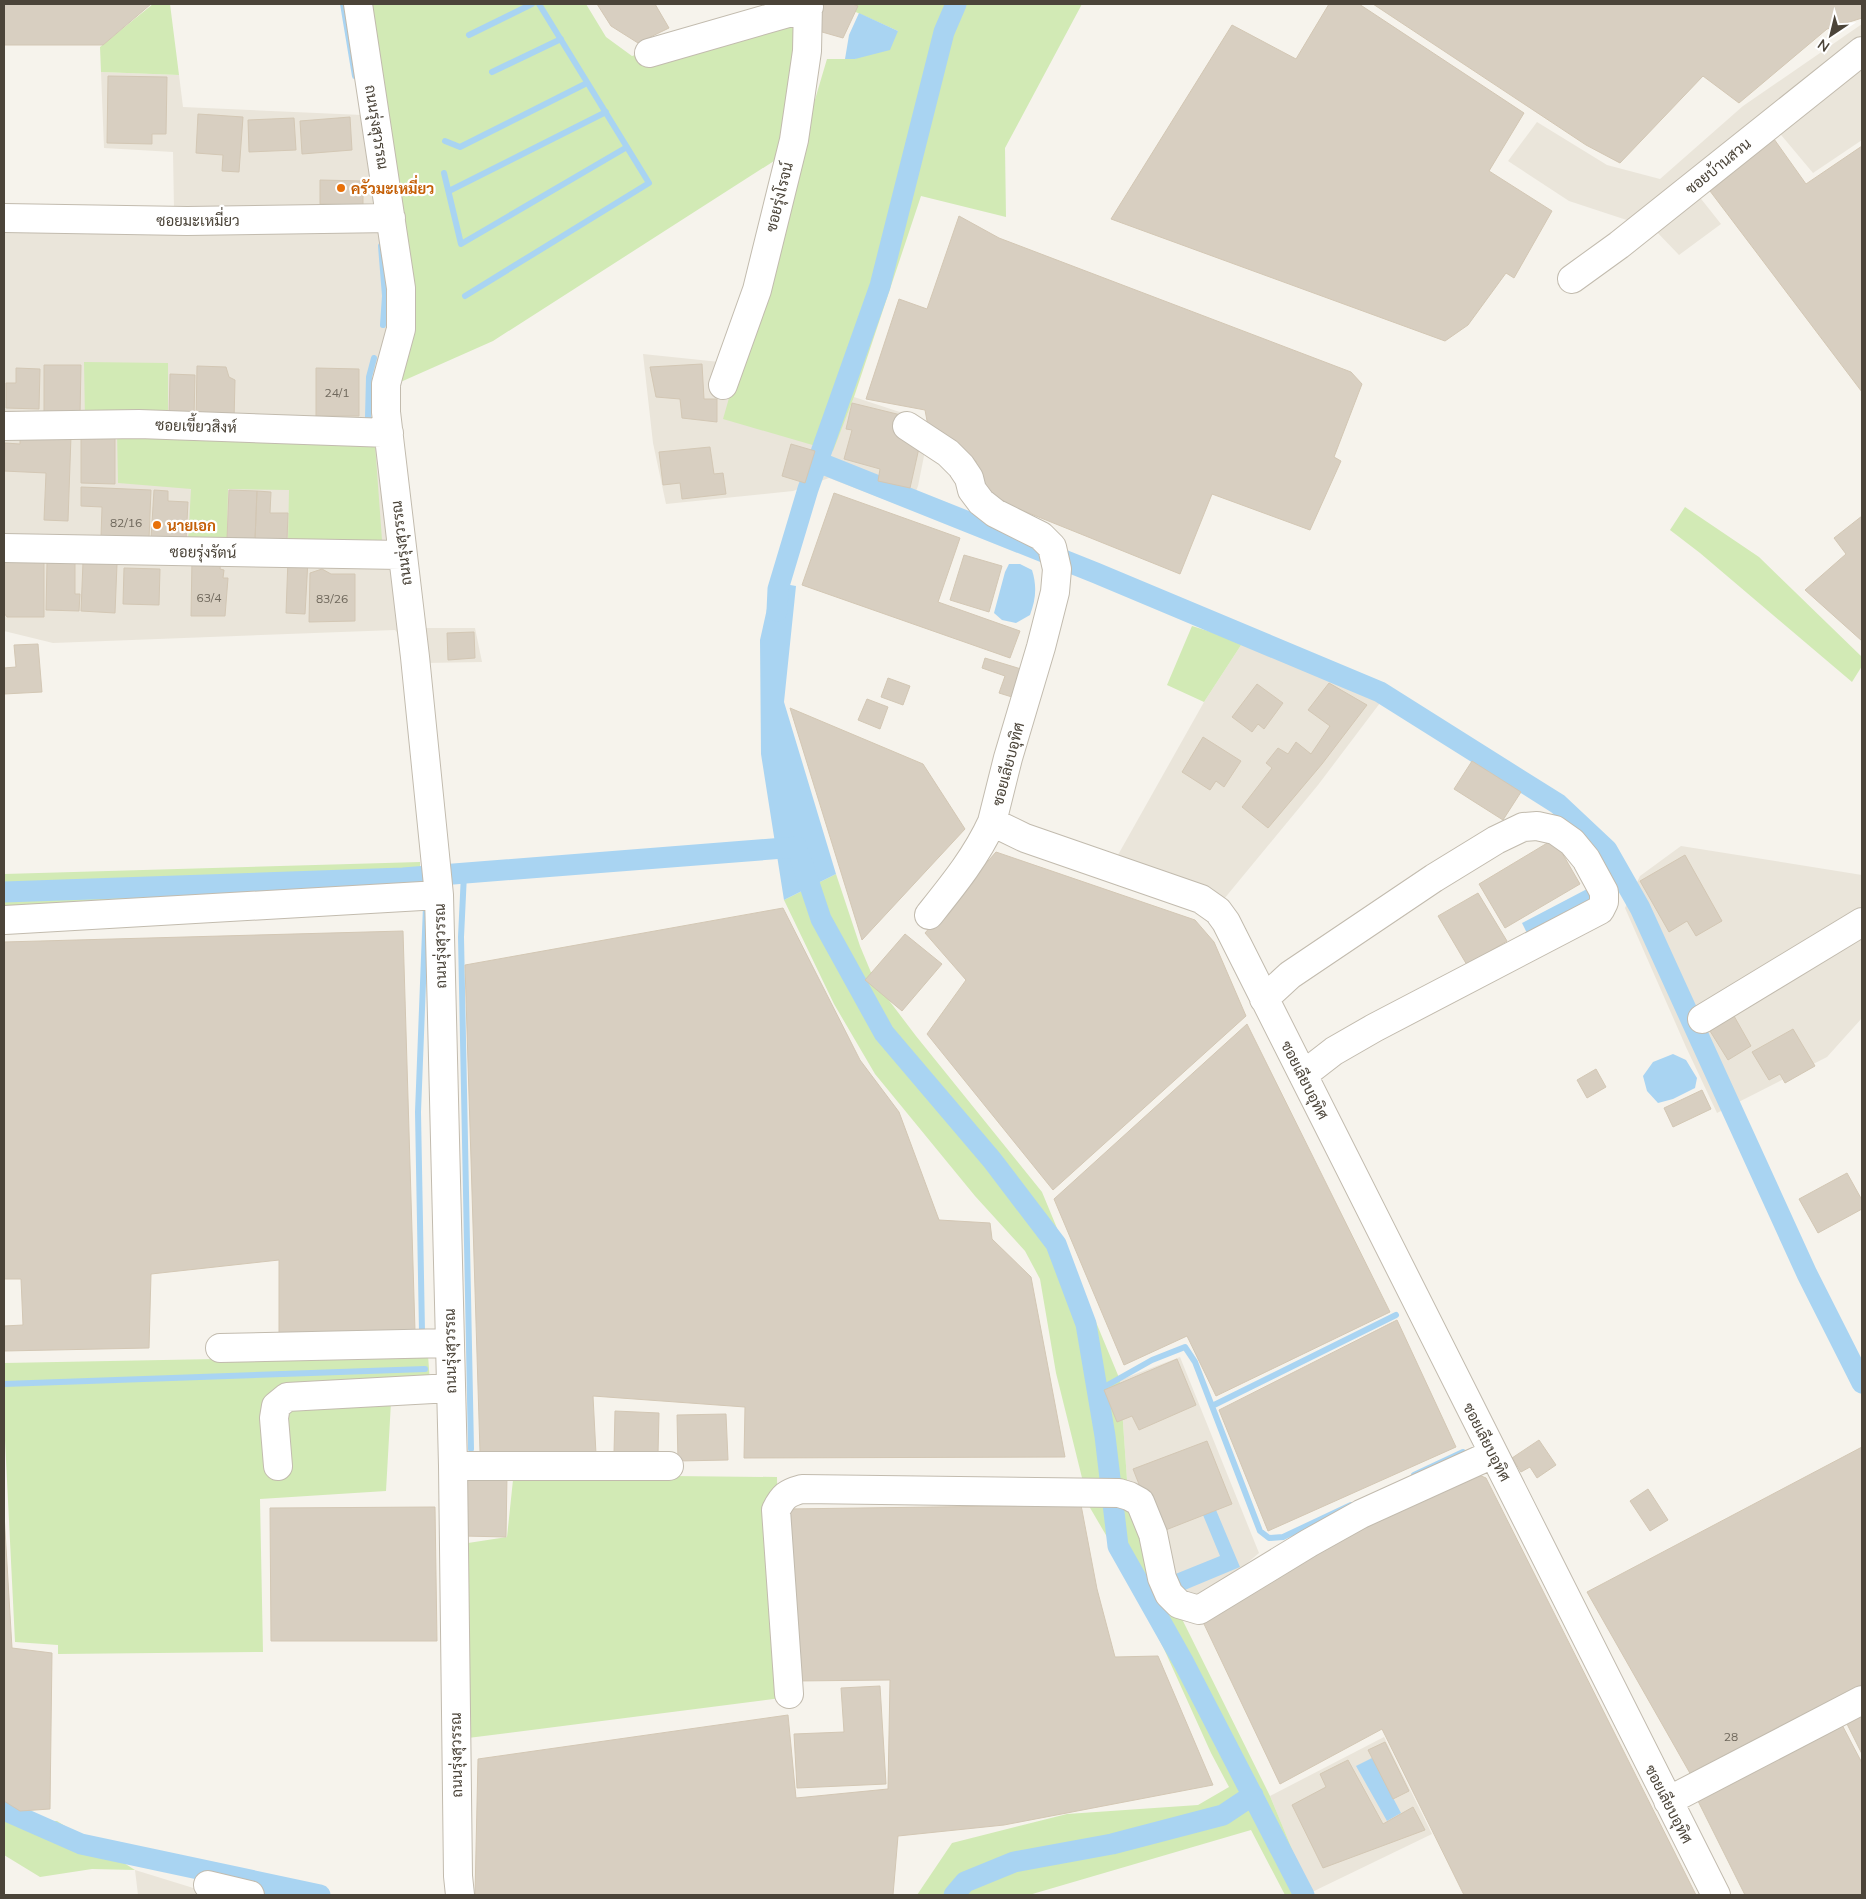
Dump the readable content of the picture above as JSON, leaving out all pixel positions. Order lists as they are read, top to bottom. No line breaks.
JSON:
{"streets":{"street":["ถนนรุ่งสุวรรณ","ซอยบ้านสวน","ซอยรุ่งโรจน์","ซอยมะเหมี่ยว","ซอยเขี้ยวสิงห์","ซอยรุ่งรัตน์","ซอยเลียบอุทิศ"]},"crossings":[["ถนนรุ่งสุวรรณ","ซอยมะเหมี่ยว"],["ถนนรุ่งสุวรรณ","ซอยเขี้ยวสิงห์"],["ถนนรุ่งสุวรรณ","ซอยรุ่งรัตน์"]],"places":["ครัวมะเหมี่ยว","นายเอก"],"house_numbers":["24/1","82/16","63/4","83/26","28"],"north":"bottom left"}
